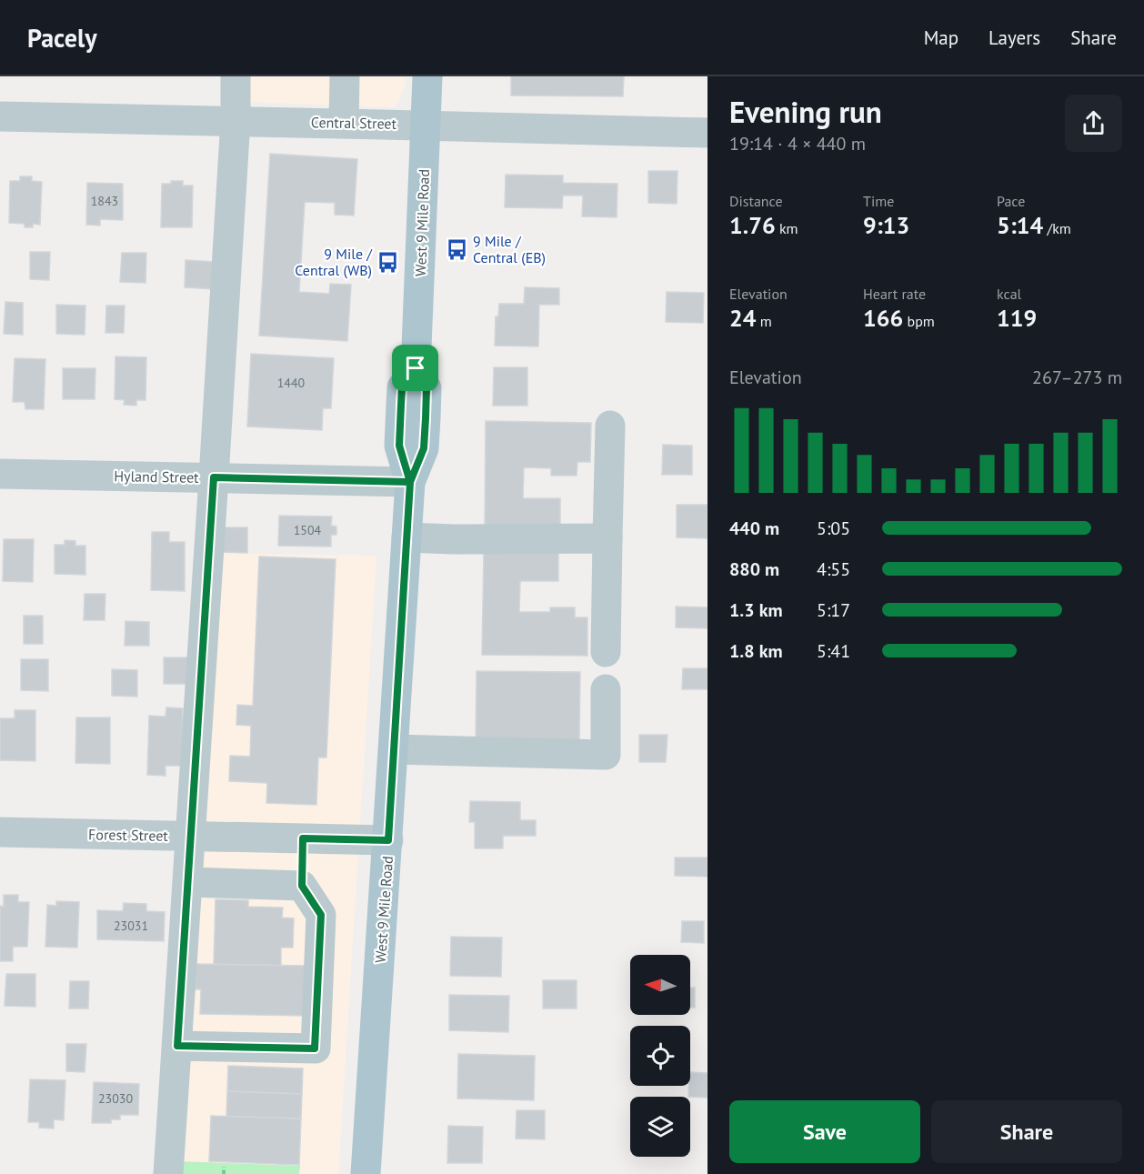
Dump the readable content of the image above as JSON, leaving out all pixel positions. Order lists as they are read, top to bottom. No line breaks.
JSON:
{"streets":{"main road":["West 9 Mile Road"],"street":["Central Street","Hyland Street","Forest Street"]},"crossings":[["Central Street","West 9 Mile Road"],["West 9 Mile Road","Hyland Street"],["West 9 Mile Road","Forest Street"]],"places":{"bus stop":["9 Mile / Central (EB)","9 Mile / Central (WB)"]},"house_numbers":["1843","1440","1504","23031","23030"],"north":"left","page":{"header":"Pacely","nav":["Map","Layers","Share"],"heading":["Evening run","19:14 · 4 × 440 m"],"stats":[["Distance","1.76 km"],["Time","9:13"],["Pace","5:14 /km"],["Elevation","24 m"],["Heart rate","166 bpm"],["kcal","119"]],"chart":["Elevation","267–273 m"],"list":[{"name":"440 m","note":"5:05"},{"name":"880 m","note":"4:55"},{"name":"1.3 km","note":"5:17"},{"name":"1.8 km","note":"5:41"}],"buttons":["Save","Share"]}}
